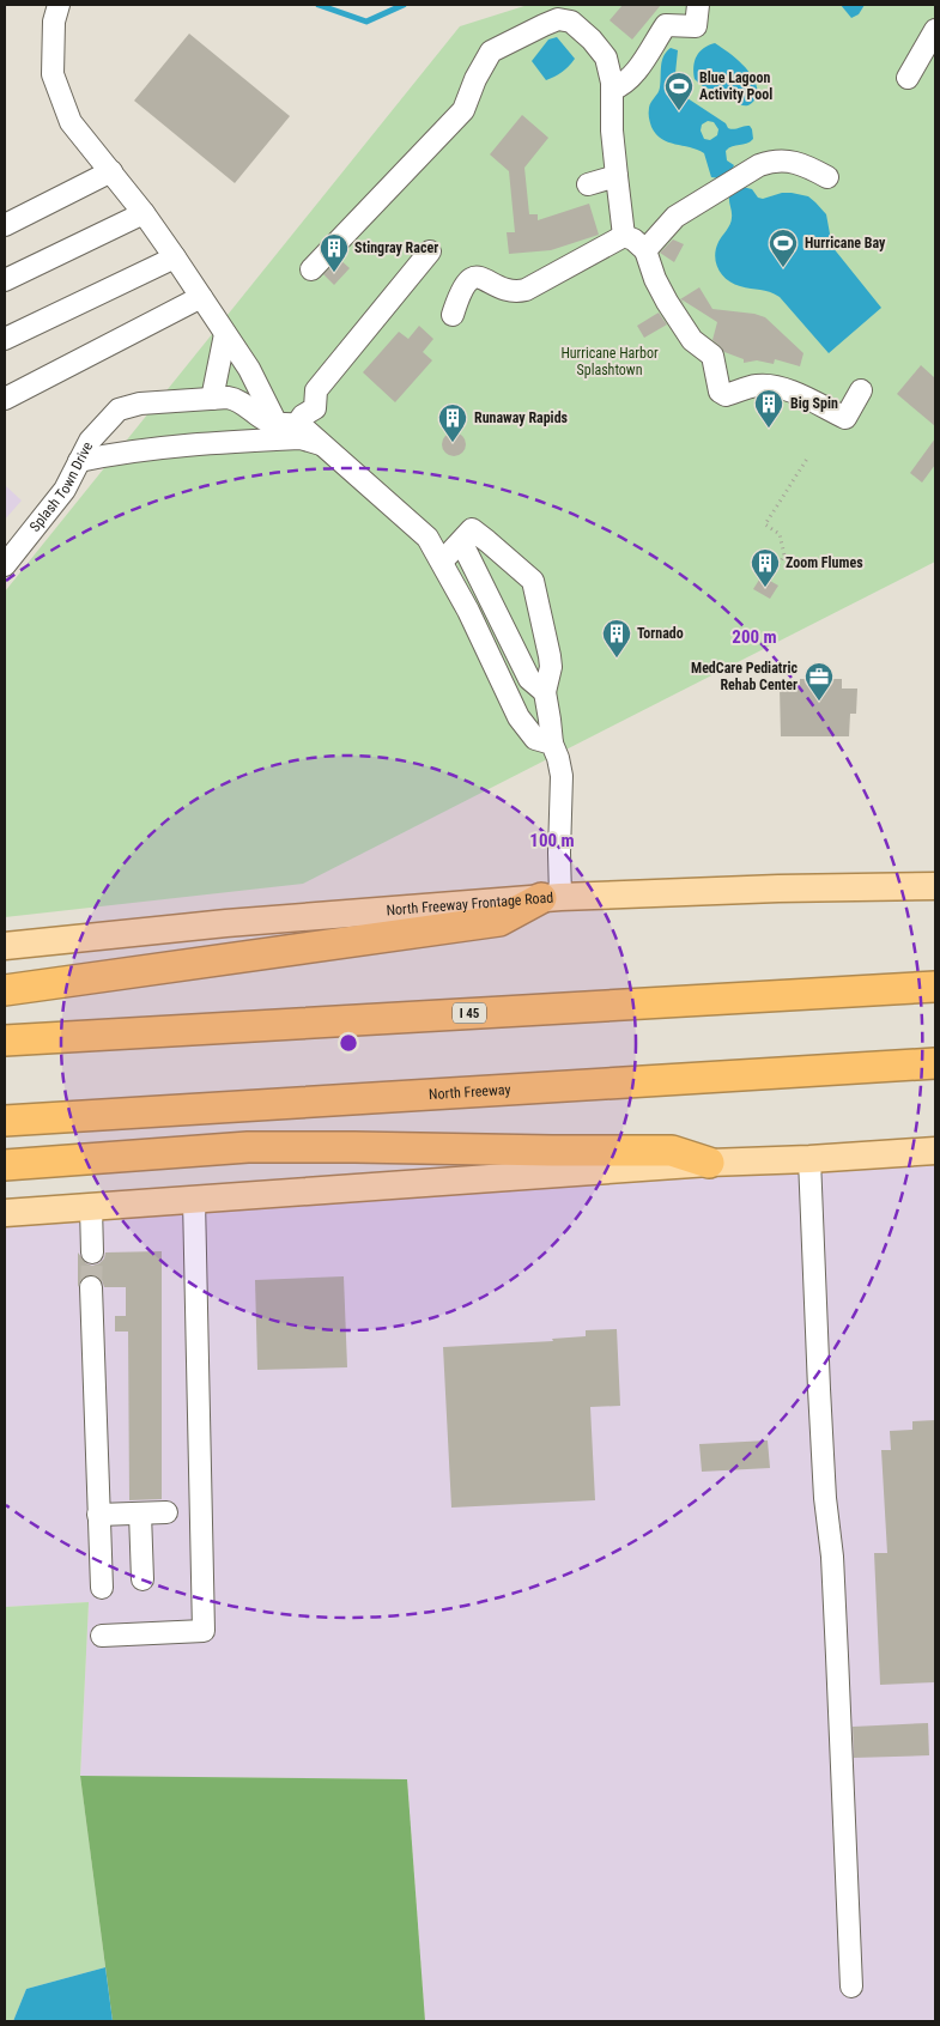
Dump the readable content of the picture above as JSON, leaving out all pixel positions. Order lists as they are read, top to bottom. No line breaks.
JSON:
{"streets":{"highway":["I 45","North Freeway"],"main road":["North Freeway Frontage Road"],"street":["Splash Town Drive"]},"parks":["Hurricane Harbor Splashtown"],"places":{"sports":["Blue Lagoon Activity Pool","Hurricane Bay"],"building":["Stingray Racer","Big Spin","Runaway Rapids","Zoom Flumes","Tornado"],"office":["MedCare Pediatric Rehab Center"]},"rings":["200 m","100 m"]}
